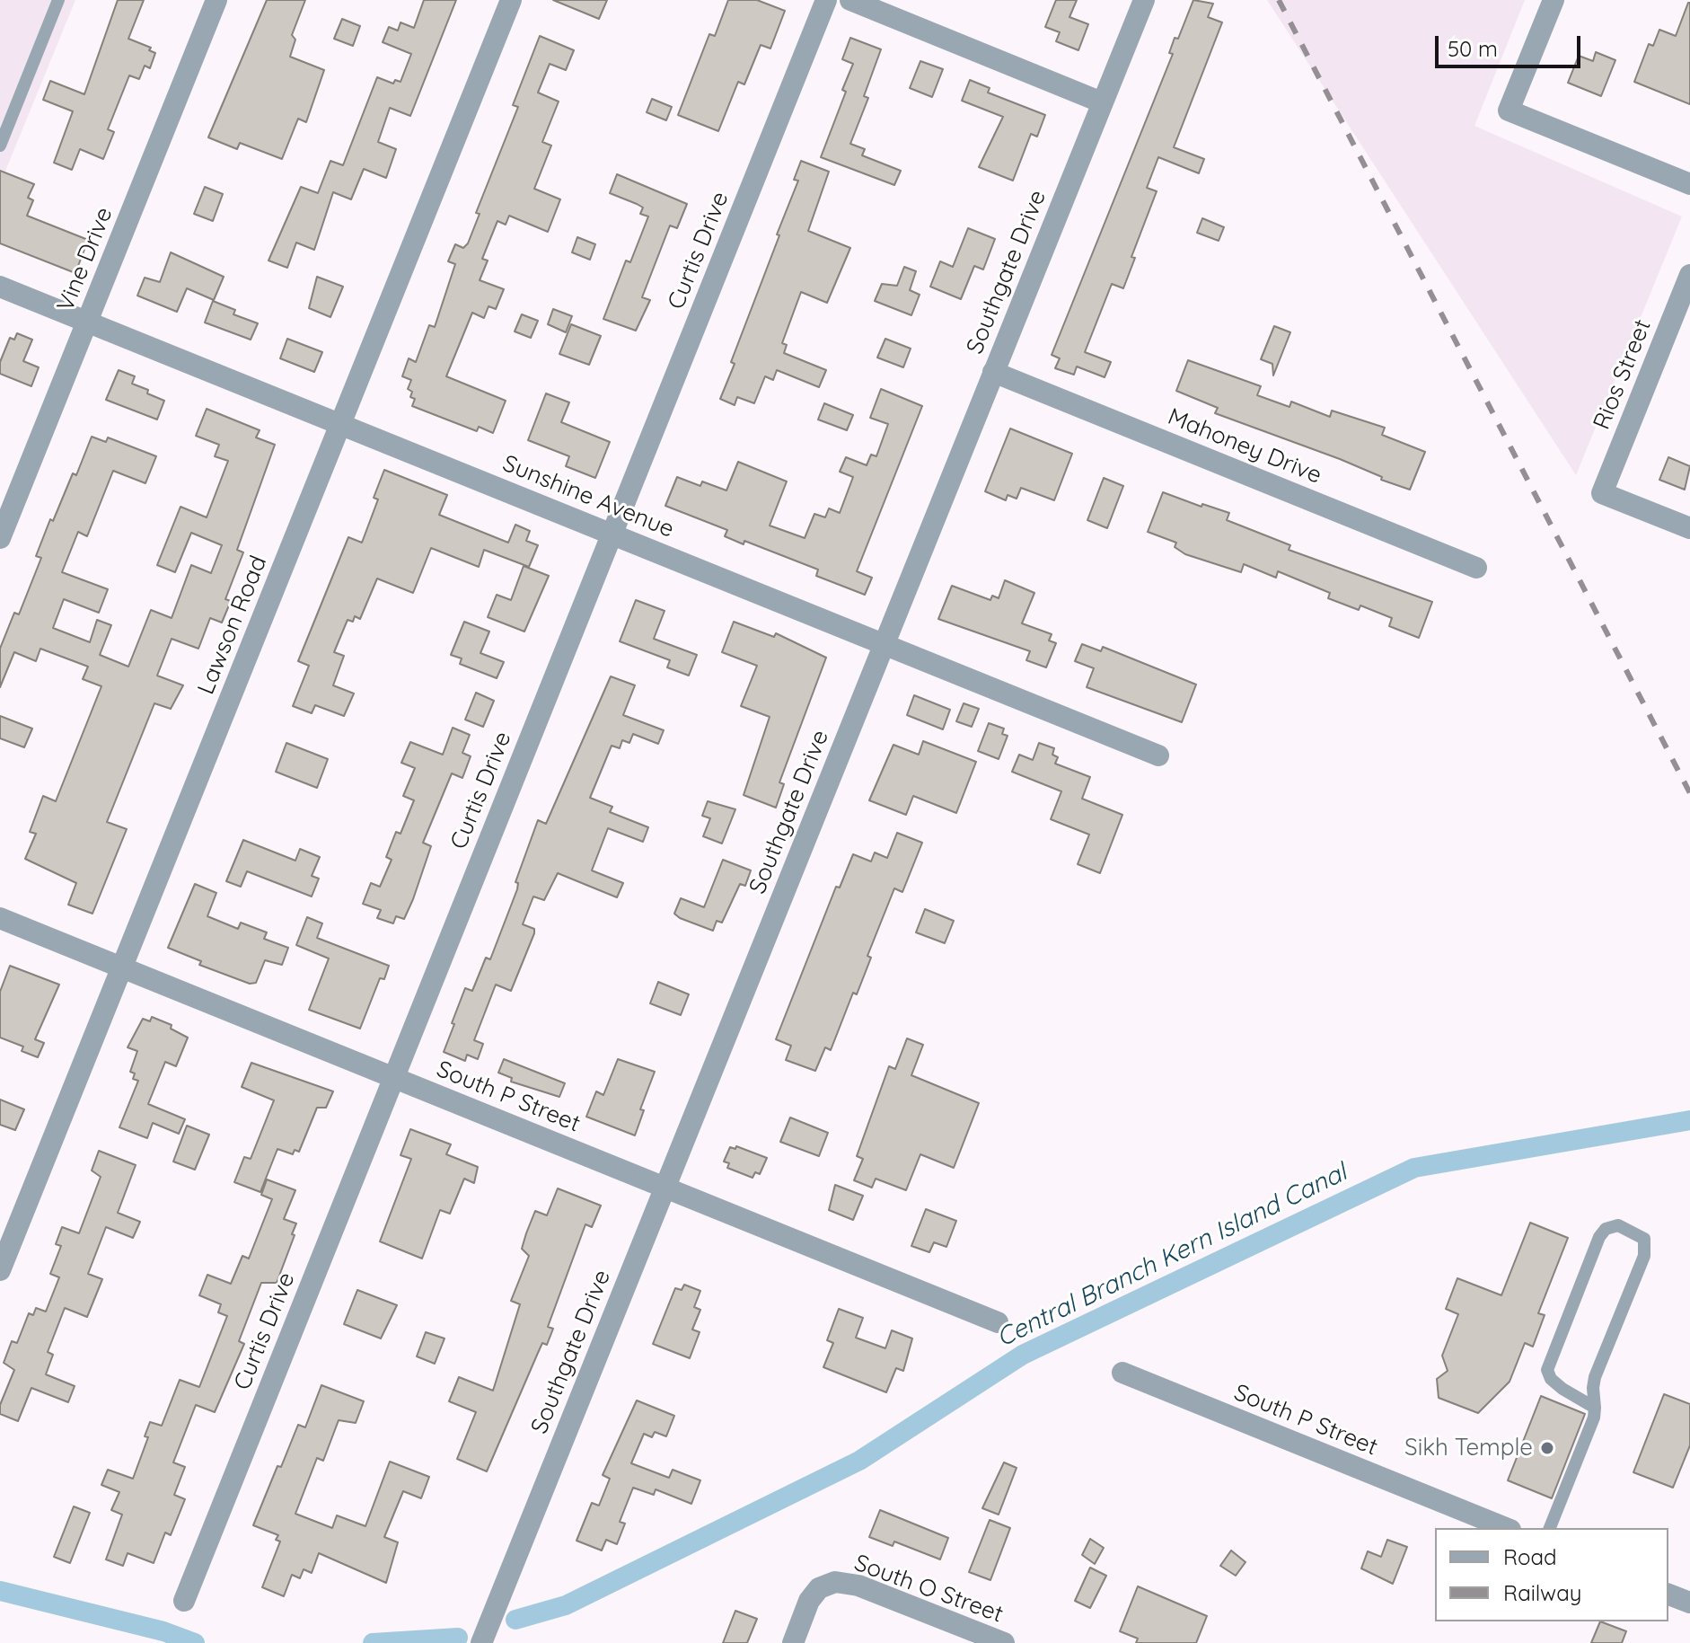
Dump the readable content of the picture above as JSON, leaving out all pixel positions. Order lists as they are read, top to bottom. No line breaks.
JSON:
{"streets":{"street":["Curtis Drive","Vine Drive","Southgate Drive","Rios Street","Mahoney Drive","Sunshine Avenue","Lawson Road","South P Street","South O Street"]},"crossings":[["Curtis Drive","Sunshine Avenue"],["Curtis Drive","South P Street"],["Vine Drive","Sunshine Avenue"],["Southgate Drive","Mahoney Drive"],["Southgate Drive","Sunshine Avenue"],["Southgate Drive","South P Street"],["Sunshine Avenue","Lawson Road"],["Lawson Road","South P Street"]],"water":["Central Branch Kern Island Canal"],"places":["Sikh Temple"],"legend":["Road","Railway"],"scale_bar":"50 m"}
